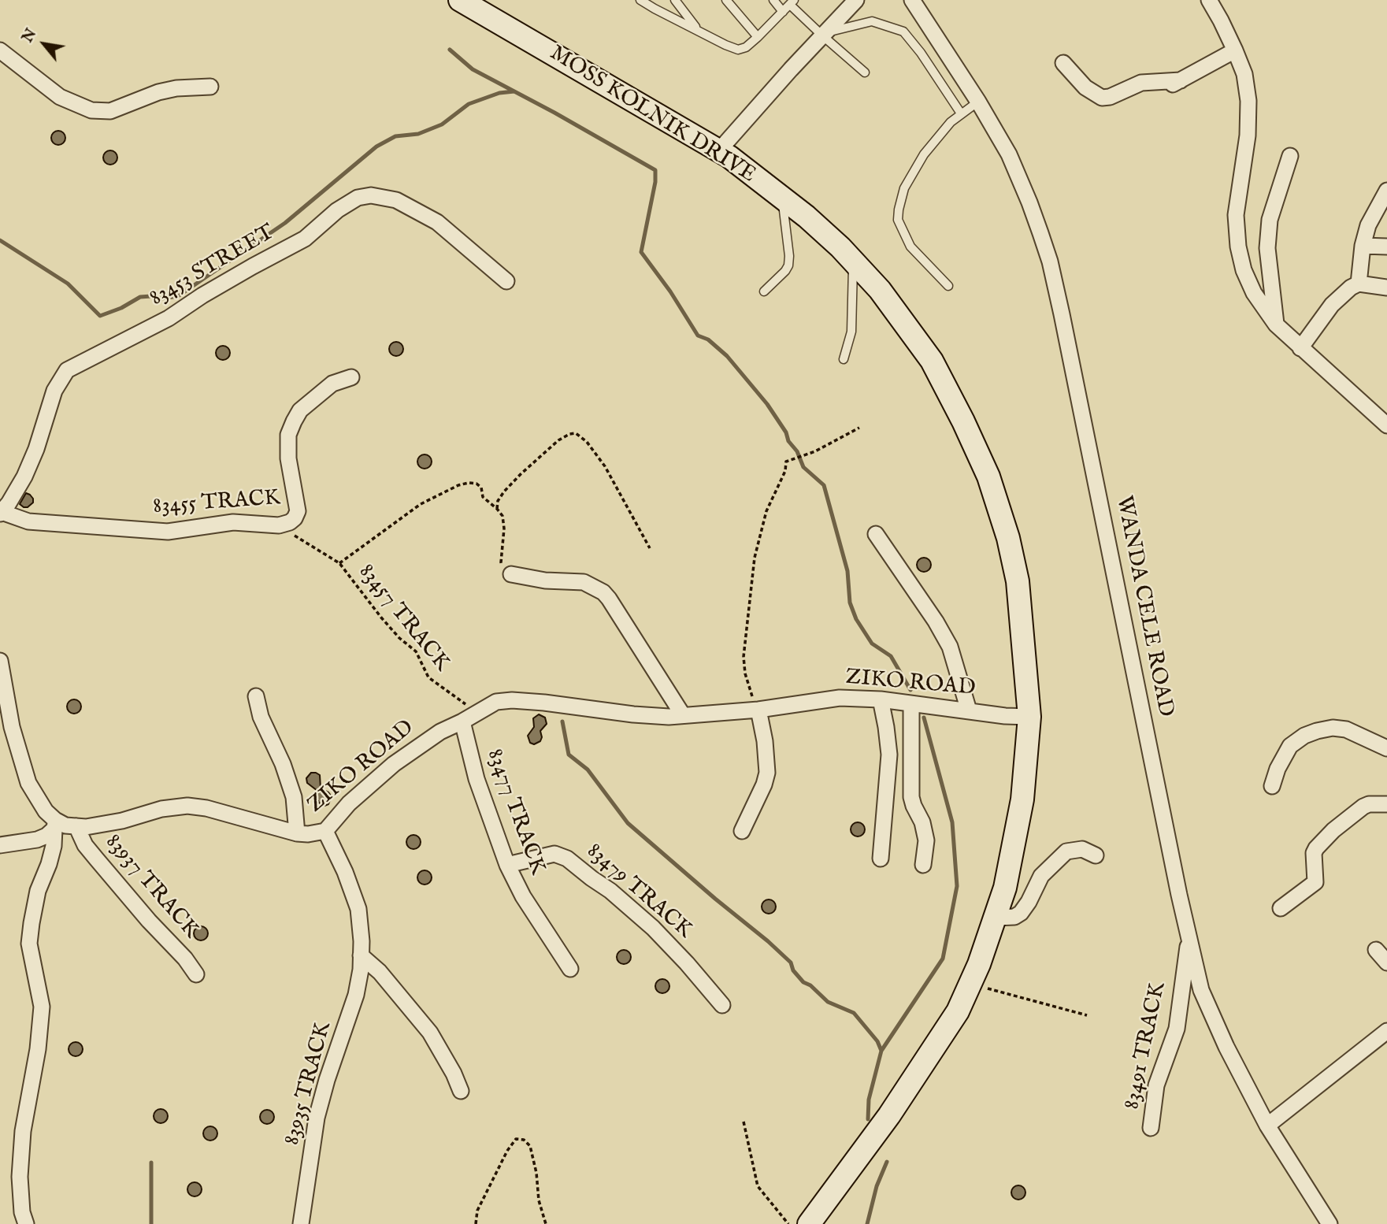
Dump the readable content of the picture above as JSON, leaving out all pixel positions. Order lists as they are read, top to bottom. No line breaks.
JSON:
{"streets":{"main road":["MOSS KOLNIK DRIVE"],"street":["83453 STREET","83455 TRACK","WANDA CELE ROAD","ZIKO ROAD","83477 TRACK","83937 TRACK","83479 TRACK","83491 TRACK","83935 TRACK"],"path":["83457 TRACK"]},"crossings":[["MOSS KOLNIK DRIVE","ZIKO ROAD"],["83453 STREET","83455 TRACK"],["83455 TRACK","83457 TRACK"],["WANDA CELE ROAD","83491 TRACK"],["83457 TRACK","ZIKO ROAD"],["83457 TRACK","83477 TRACK"],["ZIKO ROAD","83477 TRACK"],["ZIKO ROAD","83937 TRACK"],["ZIKO ROAD","83935 TRACK"],["83477 TRACK","83479 TRACK"]],"north":"top left"}
